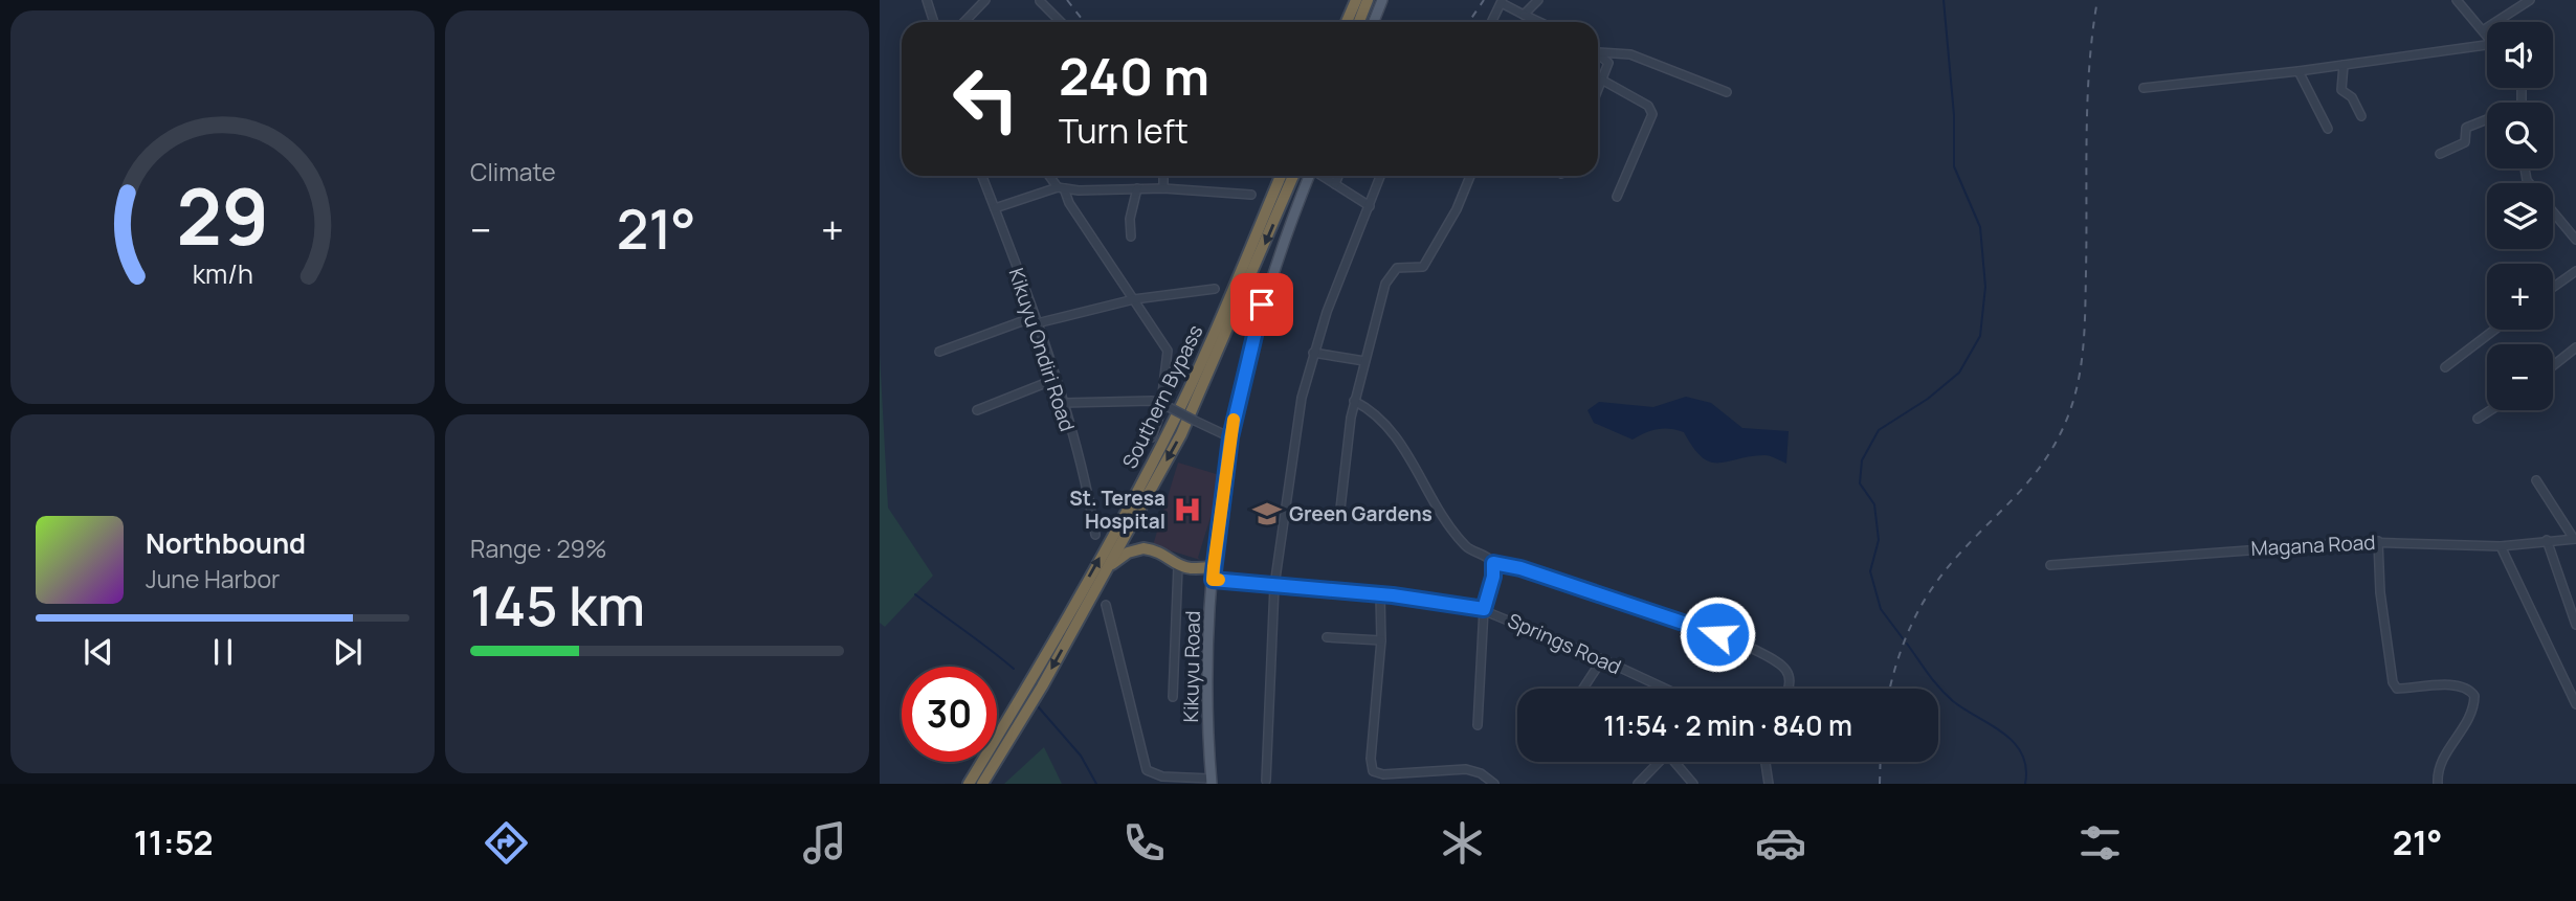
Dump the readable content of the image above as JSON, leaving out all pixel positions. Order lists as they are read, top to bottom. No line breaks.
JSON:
{"streets":{"highway":["Southern Bypass"],"main road":["Kikuyu Road"],"street":["Kikuyu Ondiri Road","Magana Road","Springs Road"]},"crossings":[["Springs Road","Kikuyu Road"]],"places":{"hospital":["St. Teresa Hospital"],"school or university":["Green Gardens"]},"page":{"tile":["Climate",["Range · 29%","145 km"]],"map_buttons":["+","−"],"turn":["240 m","Turn left"],"heat":["−","21°","+"],"song":["Northbound","June Harbor"],"limit":"30","trip":"11:54 · 2 min · 840 m","tabs":["11:52","21°"],"gauge":["29","km/h"]}}
